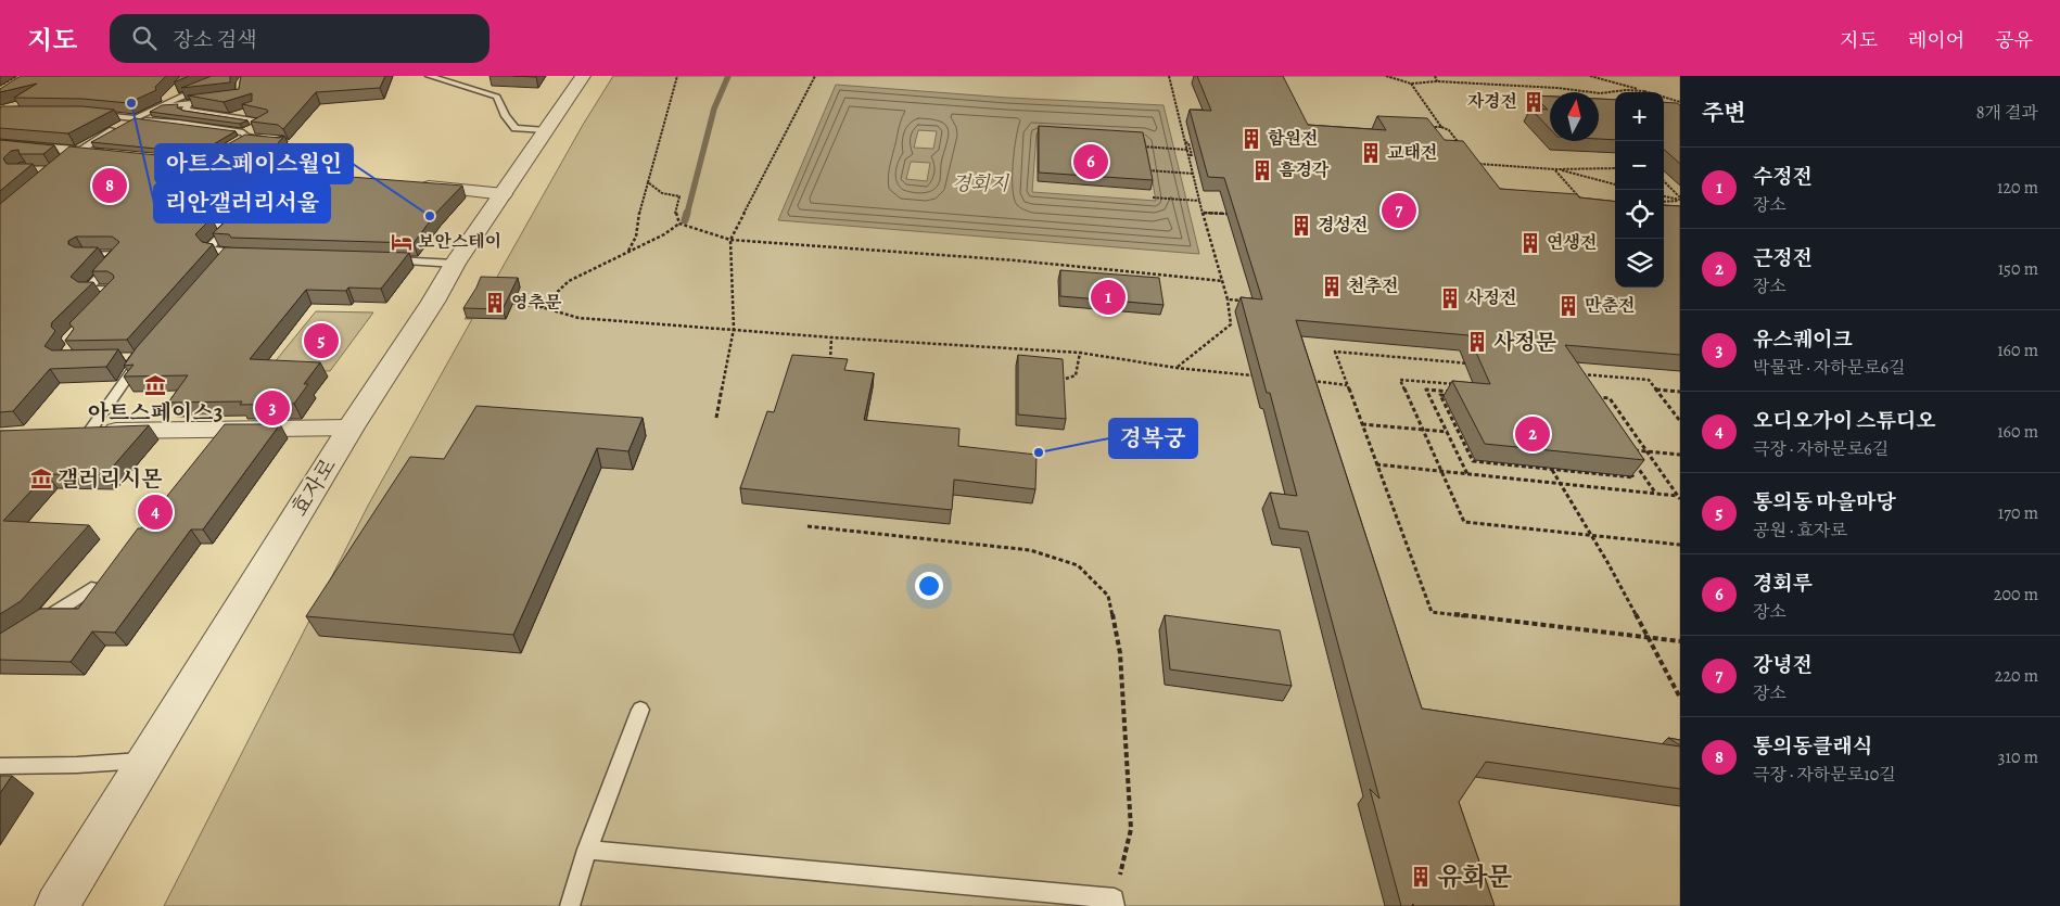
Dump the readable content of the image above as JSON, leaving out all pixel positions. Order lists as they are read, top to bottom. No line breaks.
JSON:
{"streets":{"street":["효자로"]},"water":["경회지"],"places":{"building":["자경전","함원전","교태전","흠경각","경성전","연생전","천추전","사정전","영추문","만춘전","사정문","유화문"],"other":["리안갤러리서울","아트스페이스월인","경복궁"],"hotel":["보안스테이"],"museum":["아트스페이스3","갤러리시몬"]},"north":"top","page":{"header":"지도","search":"장소 검색","nav":["지도","레이어","공유"],"heading":["주변","8개 결과"],"map_buttons":["+","−"],"pins":["6","8","7","1","5","3","2","4"],"list":[{"mark":"1","name":"수정전","note":"장소","value":"120 m"},{"mark":"2","name":"근정전","note":"장소","value":"150 m"},{"mark":"3","name":"유스퀘이크","note":"박물관 · 자하문로6길","value":"160 m"},{"mark":"4","name":"오디오가이 스튜디오","note":"극장 · 자하문로6길","value":"160 m"},{"mark":"5","name":"통의동 마을마당","note":"공원 · 효자로","value":"170 m"},{"mark":"6","name":"경회루","note":"장소","value":"200 m"},{"mark":"7","name":"강녕전","note":"장소","value":"220 m"},{"mark":"8","name":"통의동클래식","note":"극장 · 자하문로10길","value":"310 m"}]}}
